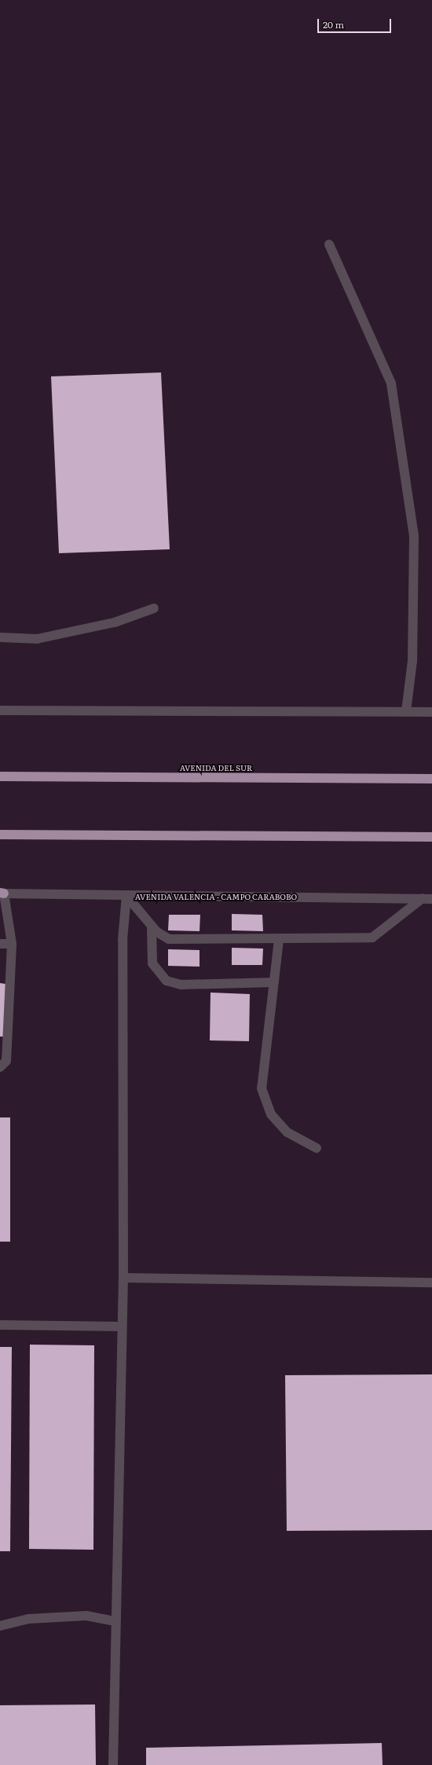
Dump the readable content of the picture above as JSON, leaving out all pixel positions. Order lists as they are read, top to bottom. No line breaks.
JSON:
{"streets":{"highway":["AVENIDA DEL SUR"],"street":["AVENIDA VALENCIA - CAMPO CARABOBO"]},"scale_bar":"20 m"}
